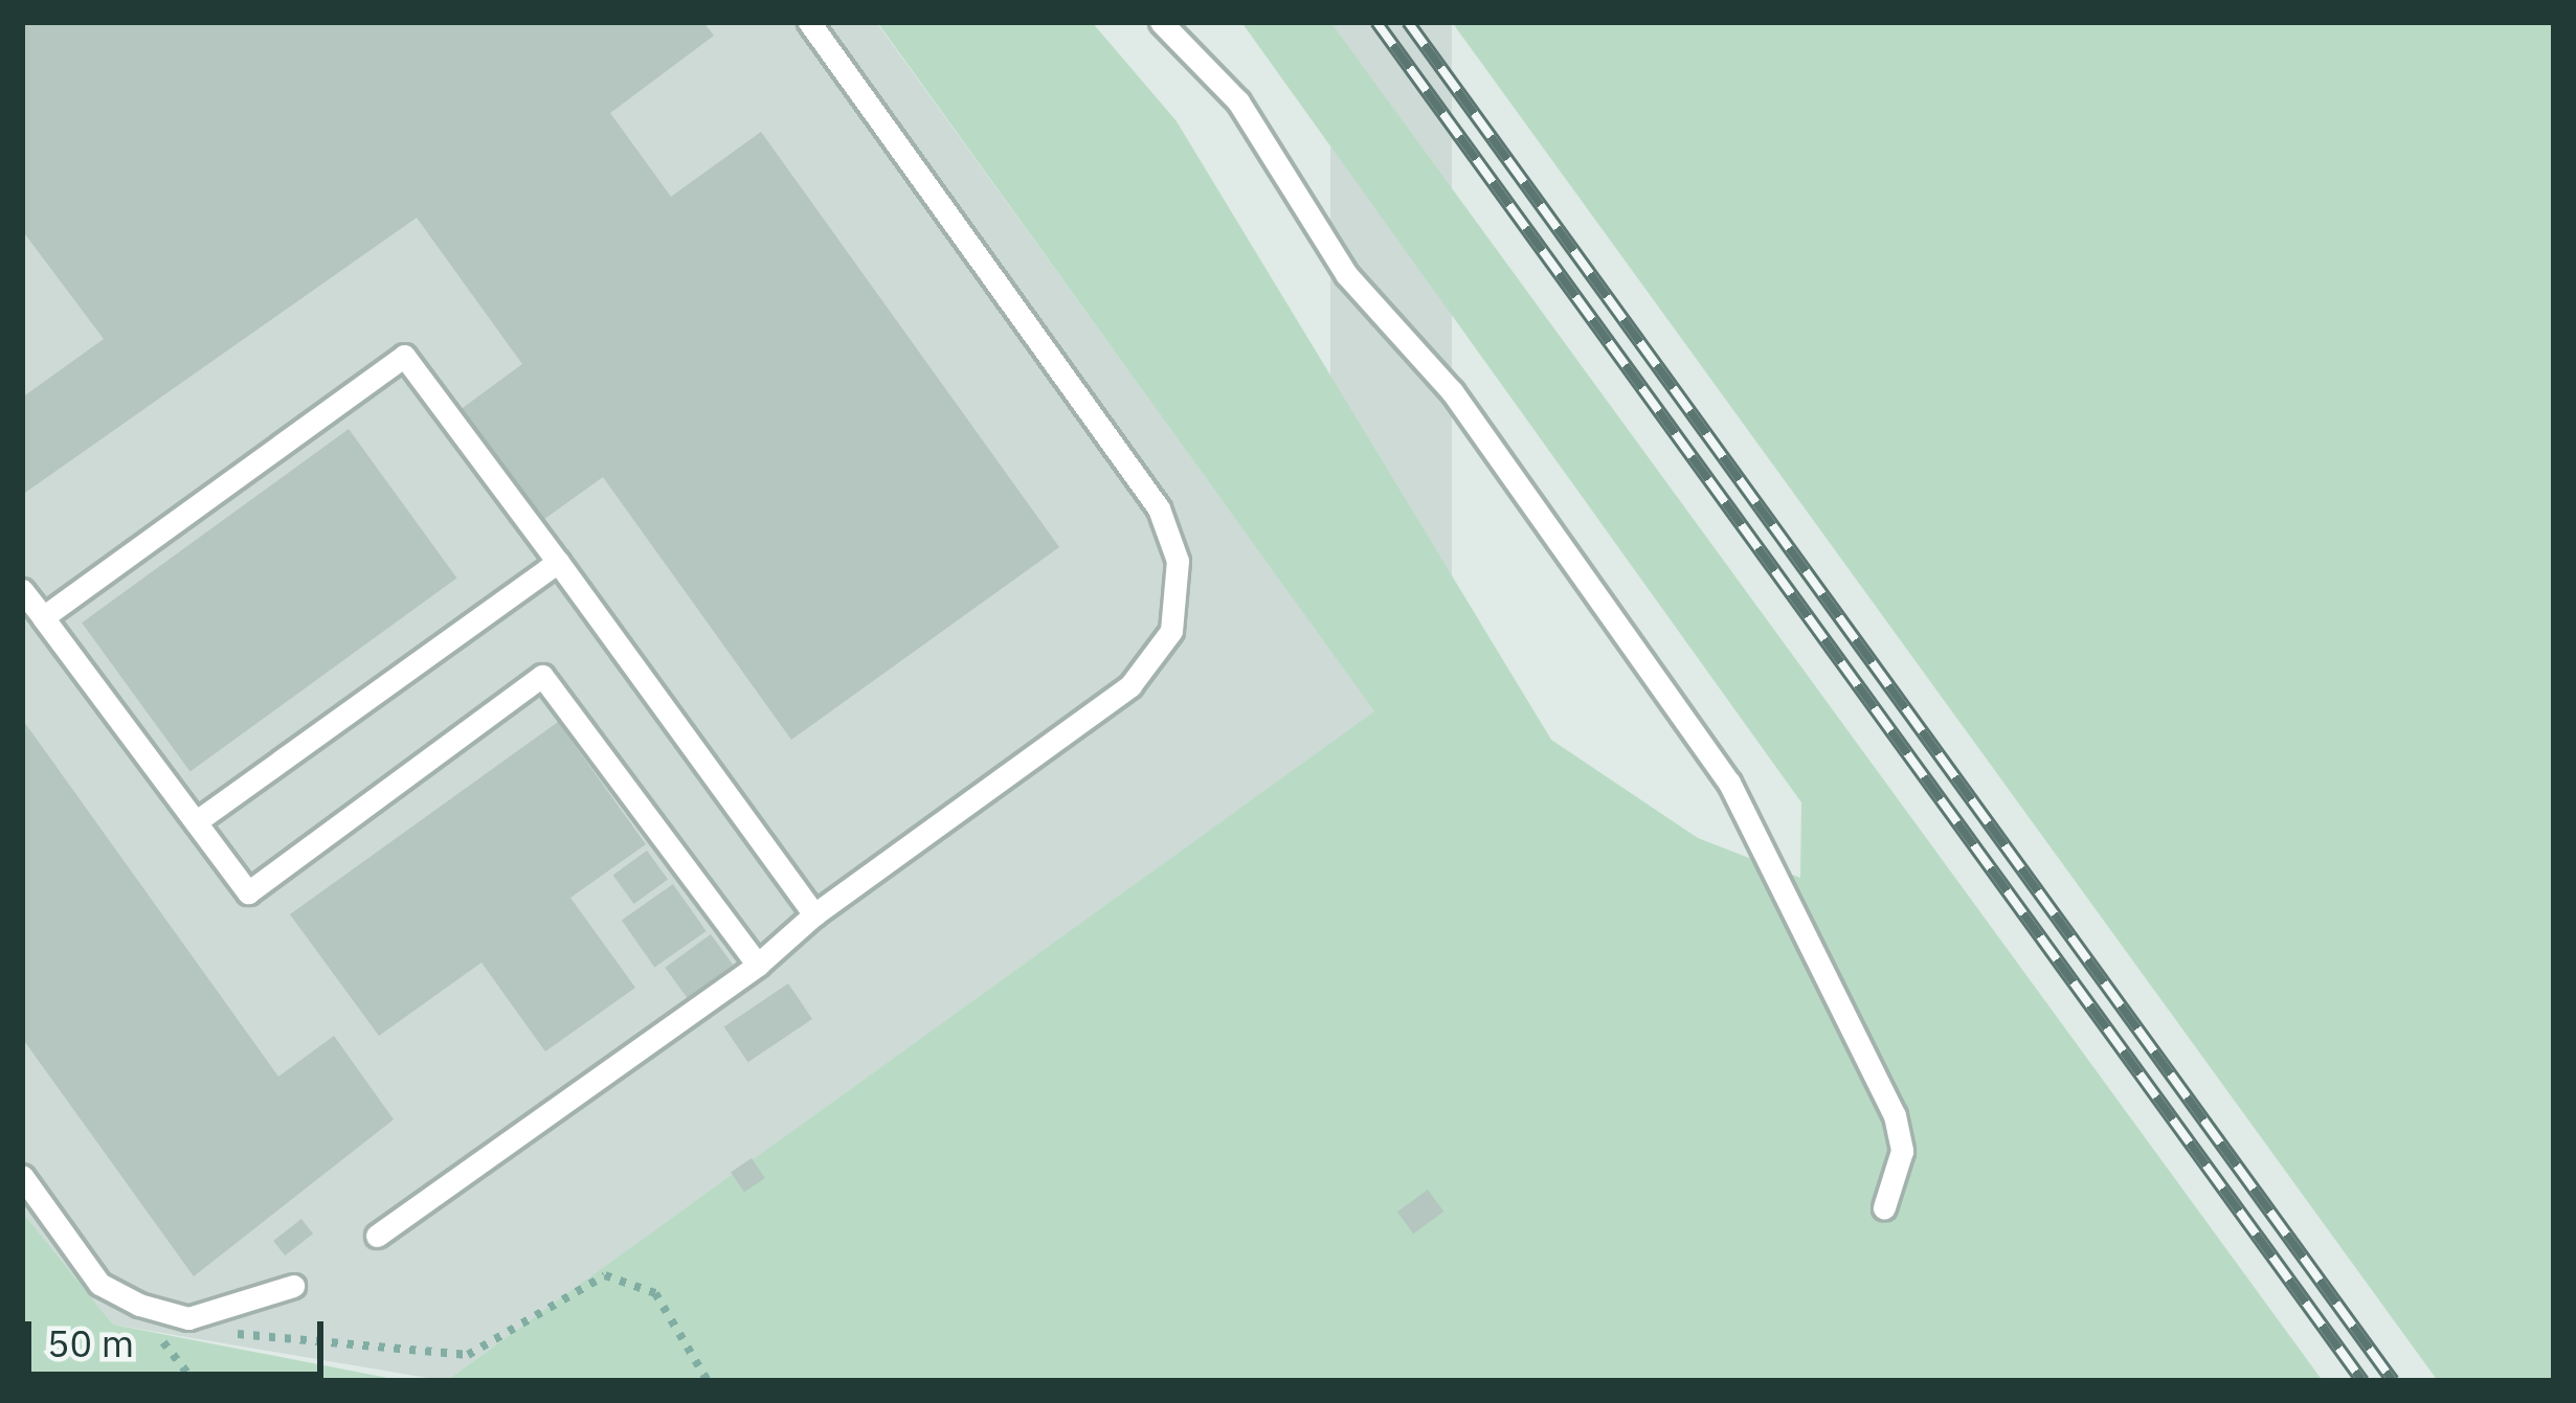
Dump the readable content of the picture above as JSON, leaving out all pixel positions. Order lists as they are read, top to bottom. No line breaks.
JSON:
{"scale_bar":"50 m"}
